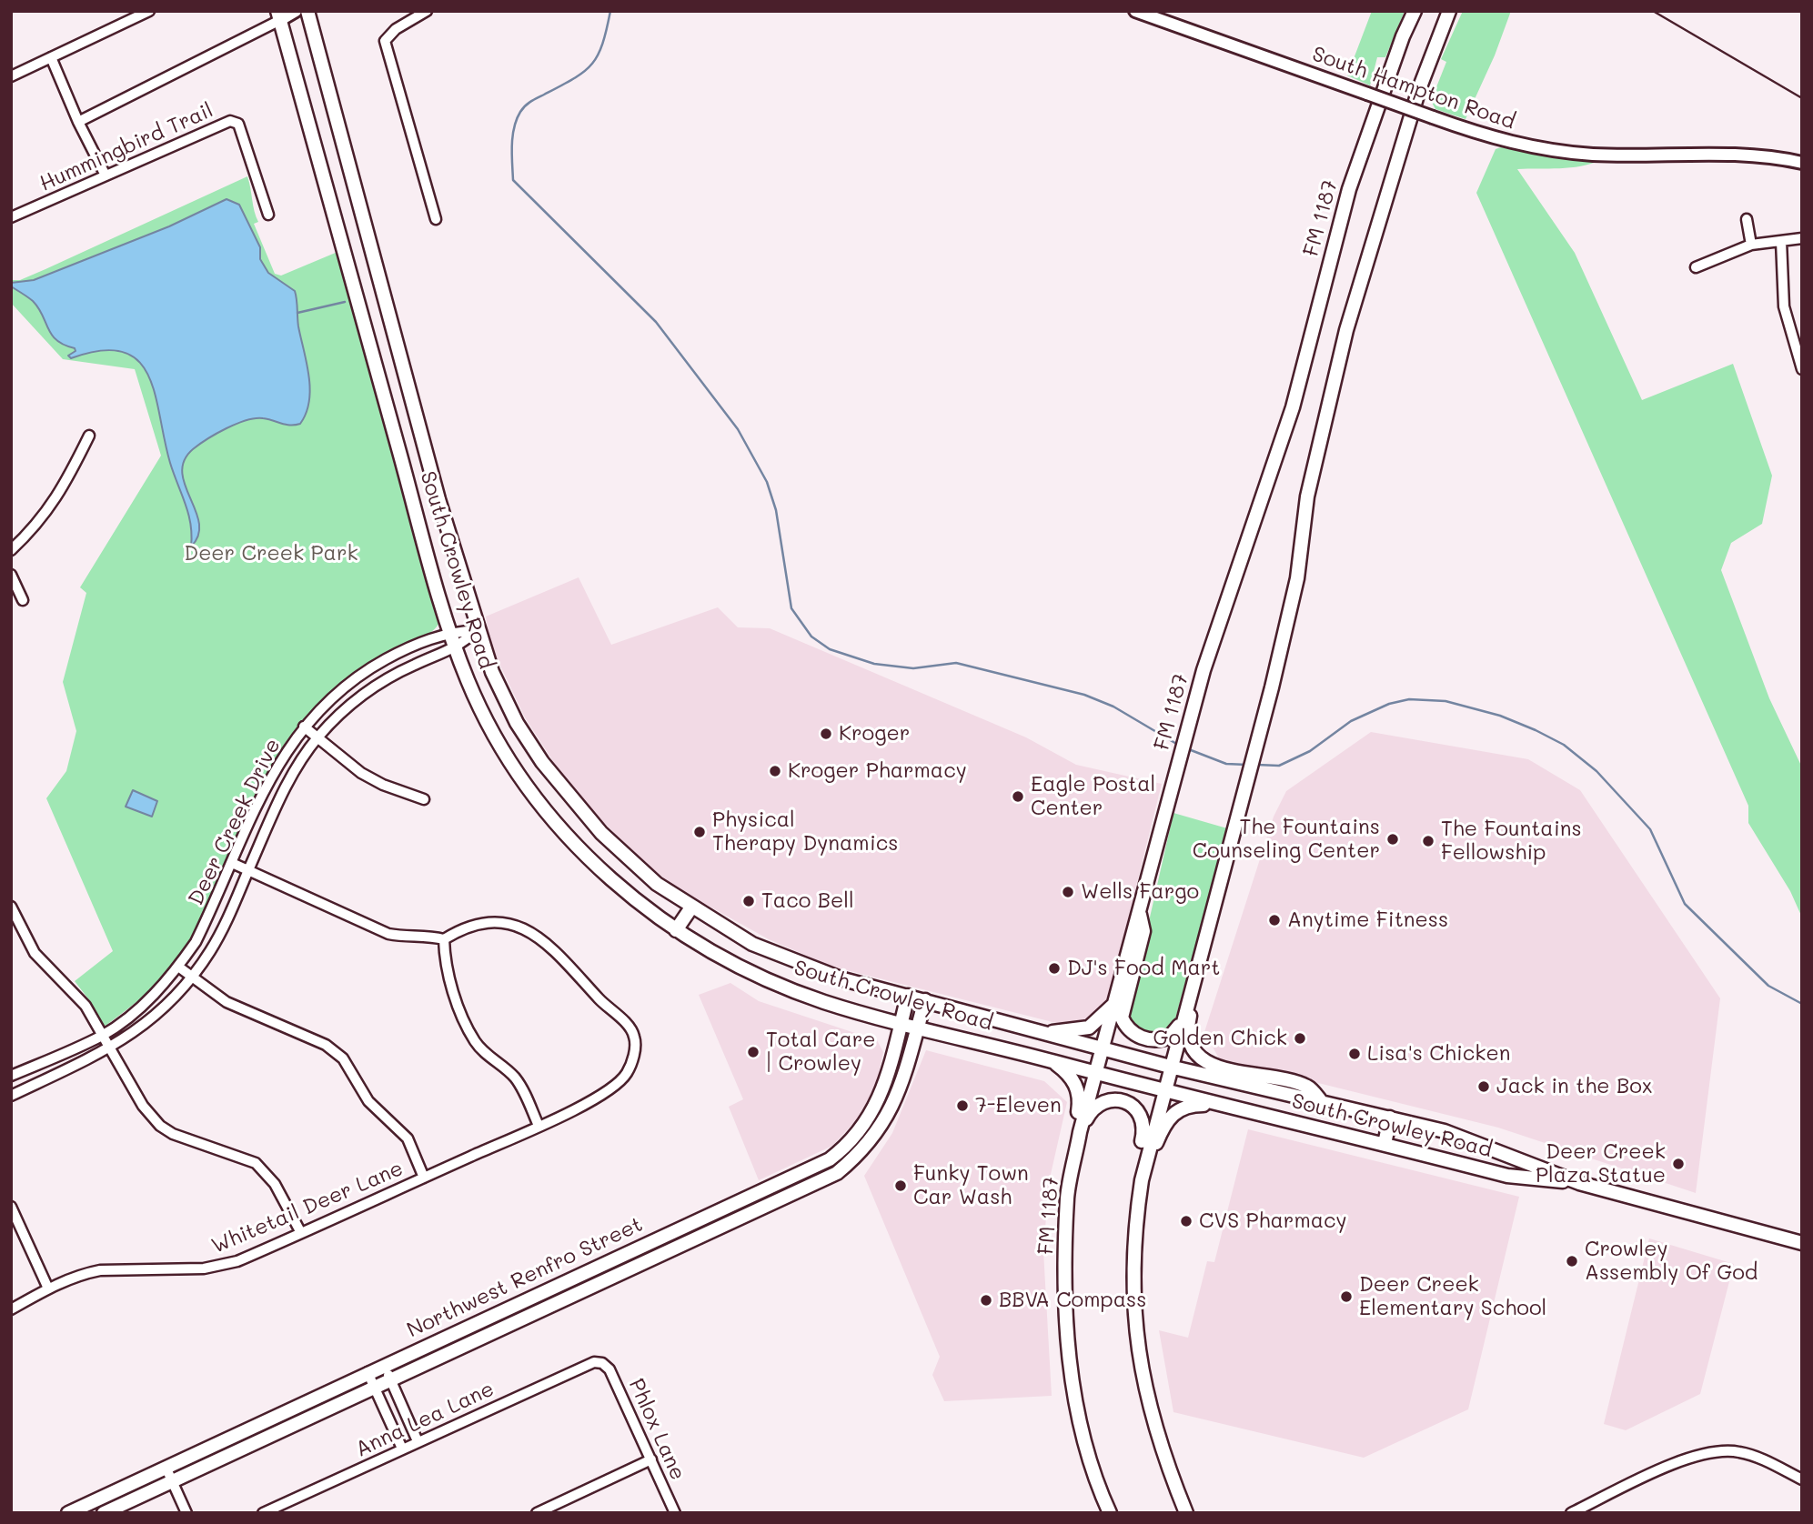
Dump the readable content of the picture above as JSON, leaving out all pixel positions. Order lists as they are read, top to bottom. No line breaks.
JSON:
{"streets":{"main road":["FM 1187","South Crowley Road","Northwest Renfro Street"],"street":["South Hampton Road","Hummingbird Trail","Deer Creek Drive","Whitetail Deer Lane","Anna Lea Lane","Phlox Lane"]},"crossings":[["FM 1187","South Crowley Road"],["South Crowley Road","Deer Creek Drive"],["South Crowley Road","Northwest Renfro Street"],["Anna Lea Lane","Phlox Lane"]],"parks":["Deer Creek Park"],"places":["Kroger","Kroger Pharmacy","Eagle Postal Center","Physical Therapy Dynamics","The Fountains Counseling Center","The Fountains Fellowship","Wells Fargo","Taco Bell","Anytime Fitness","DJ's Food Mart","Golden Chick","Total Care | Crowley","Lisa's Chicken","Jack in the Box","7-Eleven","Deer Creek Plaza Statue","Funky Town Car Wash","CVS Pharmacy","Crowley Assembly Of God","Deer Creek Elementary School","BBVA Compass"]}
